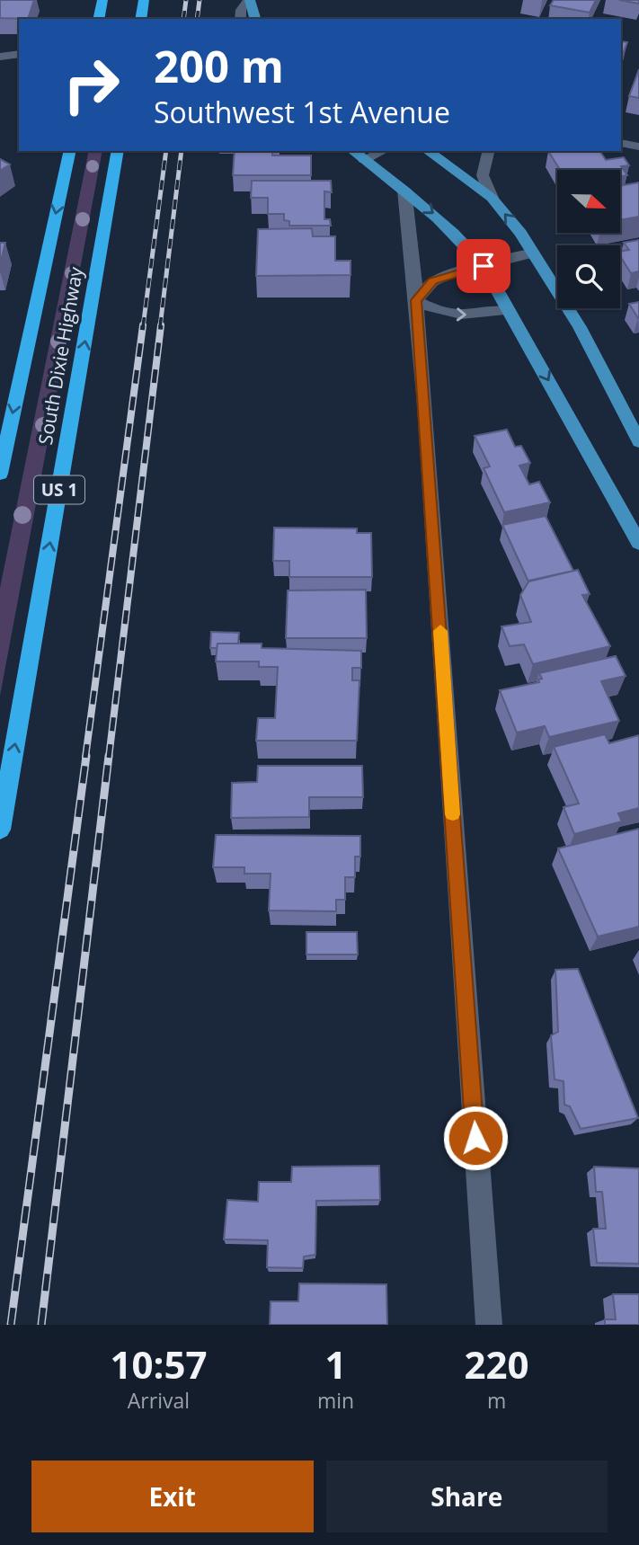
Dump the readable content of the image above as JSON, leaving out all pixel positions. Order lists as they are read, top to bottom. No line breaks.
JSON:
{"streets":{"highway":["South Dixie Highway","US 1"]},"north":"right","page":{"turn":["200 m","Southwest 1st Avenue"],"eta":["10:57","Arrival","1","min","220","m"],"buttons":["Exit","Share"]}}
